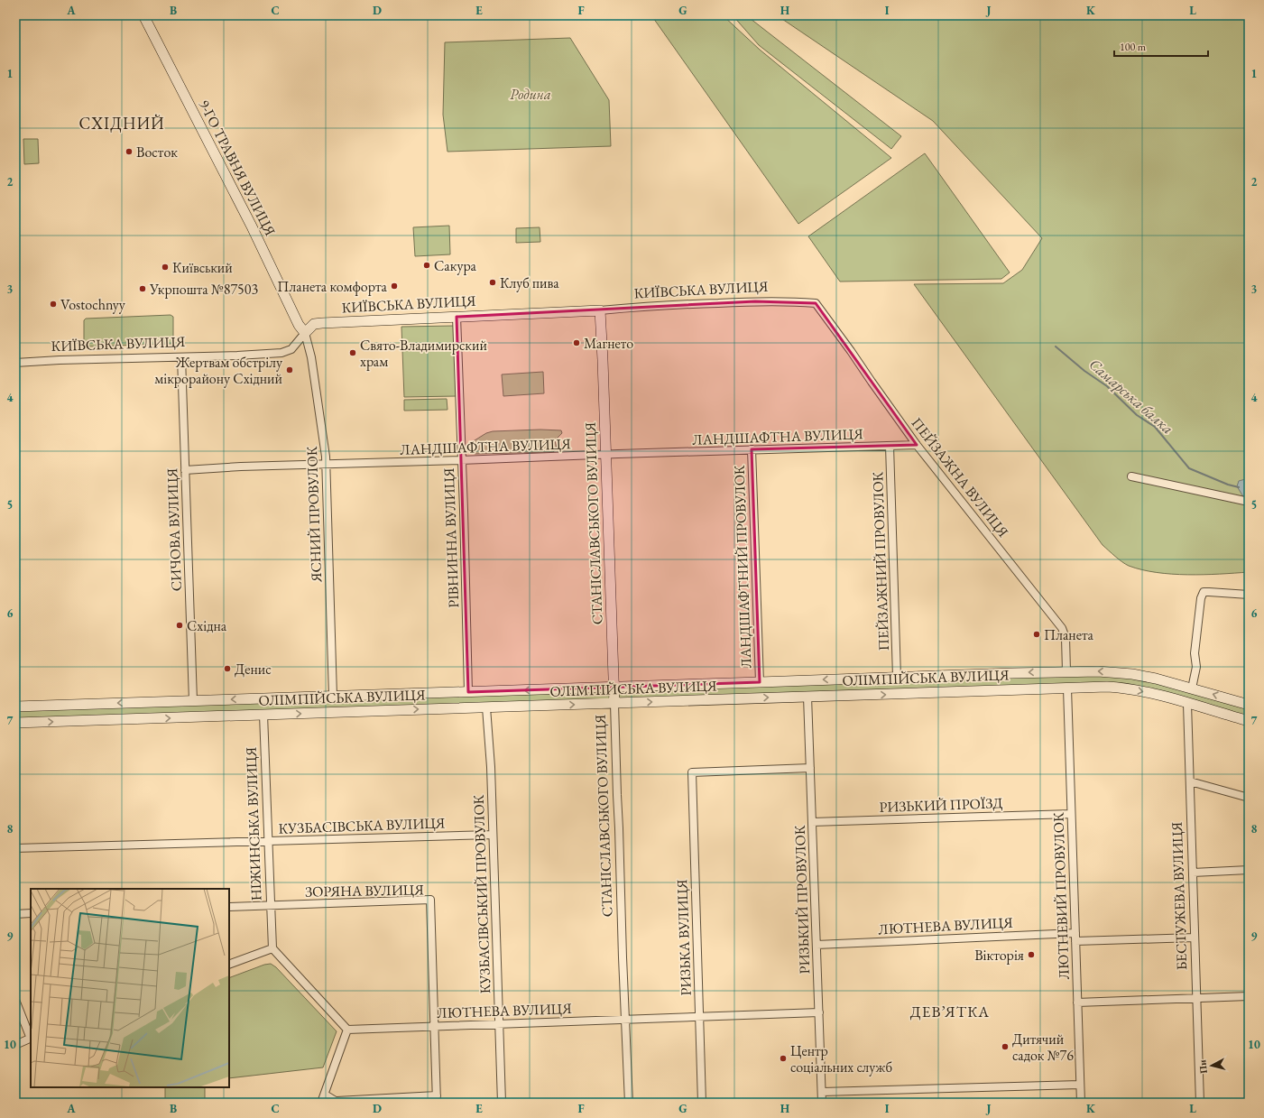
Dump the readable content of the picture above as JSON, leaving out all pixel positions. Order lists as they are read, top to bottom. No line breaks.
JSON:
{"streets":{"main road":["9-ГО ТРАВНЯ ВУЛИЦЯ","КИЇВСЬКА ВУЛИЦЯ","СТАНІСЛАВСЬКОГО ВУЛИЦЯ","ОЛІМПІЙСЬКА ВУЛИЦЯ","НІЖИНСЬКА ВУЛИЦЯ","БЕСТУЖЕВА ВУЛИЦЯ"],"street":["ЛАНДШАФТНА ВУЛИЦЯ","ПЕЙЗАЖНА ВУЛИЦЯ","ЯСНИЙ ПРОВУЛОК","СИЧОВА ВУЛИЦЯ","РІВНИННА ВУЛИЦЯ","ПЕЙЗАЖНИЙ ПРОВУЛОК","ЛАНДШАФТНИЙ ПРОВУЛОК","РИЗЬКИЙ ПРОЇЗД","КУЗБАСІВСЬКА ВУЛИЦЯ","ЗОРЯНА ВУЛИЦЯ","КУЗБАСІВСЬКИЙ ПРОВУЛОК","ЛЮТНЕВИЙ ПРОВУЛОК","РИЗЬКИЙ ПРОВУЛОК","ЛЮТНЕВА ВУЛИЦЯ","РИЗЬКА ВУЛИЦЯ"]},"crossings":[["9-ГО ТРАВНЯ ВУЛИЦЯ","КИЇВСЬКА ВУЛИЦЯ"],["9-ГО ТРАВНЯ ВУЛИЦЯ","ЯСНИЙ ПРОВУЛОК"],["КИЇВСЬКА ВУЛИЦЯ","ПЕЙЗАЖНА ВУЛИЦЯ"],["КИЇВСЬКА ВУЛИЦЯ","ЯСНИЙ ПРОВУЛОК"],["КИЇВСЬКА ВУЛИЦЯ","СТАНІСЛАВСЬКОГО ВУЛИЦЯ"],["КИЇВСЬКА ВУЛИЦЯ","СИЧОВА ВУЛИЦЯ"],["КИЇВСЬКА ВУЛИЦЯ","РІВНИННА ВУЛИЦЯ"],["ЛАНДШАФТНА ВУЛИЦЯ","ПЕЙЗАЖНА ВУЛИЦЯ"],["ЛАНДШАФТНА ВУЛИЦЯ","ЯСНИЙ ПРОВУЛОК"],["ЛАНДШАФТНА ВУЛИЦЯ","СТАНІСЛАВСЬКОГО ВУЛИЦЯ"],["ЛАНДШАФТНА ВУЛИЦЯ","СИЧОВА ВУЛИЦЯ"],["ЛАНДШАФТНА ВУЛИЦЯ","РІВНИННА ВУЛИЦЯ"],["ЛАНДШАФТНА ВУЛИЦЯ","ПЕЙЗАЖНИЙ ПРОВУЛОК"],["ЛАНДШАФТНА ВУЛИЦЯ","ЛАНДШАФТНИЙ ПРОВУЛОК"],["ПЕЙЗАЖНА ВУЛИЦЯ","ОЛІМПІЙСЬКА ВУЛИЦЯ"],["ЯСНИЙ ПРОВУЛОК","ОЛІМПІЙСЬКА ВУЛИЦЯ"],["СТАНІСЛАВСЬКОГО ВУЛИЦЯ","ОЛІМПІЙСЬКА ВУЛИЦЯ"],["СТАНІСЛАВСЬКОГО ВУЛИЦЯ","ЛЮТНЕВА ВУЛИЦЯ"],["СИЧОВА ВУЛИЦЯ","ОЛІМПІЙСЬКА ВУЛИЦЯ"],["РІВНИННА ВУЛИЦЯ","ОЛІМПІЙСЬКА ВУЛИЦЯ"],["ПЕЙЗАЖНИЙ ПРОВУЛОК","ОЛІМПІЙСЬКА ВУЛИЦЯ"],["ЛАНДШАФТНИЙ ПРОВУЛОК","ОЛІМПІЙСЬКА ВУЛИЦЯ"],["ОЛІМПІЙСЬКА ВУЛИЦЯ","НІЖИНСЬКА ВУЛИЦЯ"],["ОЛІМПІЙСЬКА ВУЛИЦЯ","КУЗБАСІВСЬКИЙ ПРОВУЛОК"],["ОЛІМПІЙСЬКА ВУЛИЦЯ","ЛЮТНЕВИЙ ПРОВУЛОК"],["ОЛІМПІЙСЬКА ВУЛИЦЯ","БЕСТУЖЕВА ВУЛИЦЯ"],["ОЛІМПІЙСЬКА ВУЛИЦЯ","РИЗЬКИЙ ПРОВУЛОК"],["РИЗЬКИЙ ПРОЇЗД","ЛЮТНЕВИЙ ПРОВУЛОК"],["РИЗЬКИЙ ПРОЇЗД","РИЗЬКИЙ ПРОВУЛОК"],["НІЖИНСЬКА ВУЛИЦЯ","КУЗБАСІВСЬКА ВУЛИЦЯ"],["НІЖИНСЬКА ВУЛИЦЯ","ЗОРЯНА ВУЛИЦЯ"],["КУЗБАСІВСЬКА ВУЛИЦЯ","КУЗБАСІВСЬКИЙ ПРОВУЛОК"],["ЗОРЯНА ВУЛИЦЯ","ЛЮТНЕВА ВУЛИЦЯ"],["КУЗБАСІВСЬКИЙ ПРОВУЛОК","ЛЮТНЕВА ВУЛИЦЯ"],["ЛЮТНЕВИЙ ПРОВУЛОК","ЛЮТНЕВА ВУЛИЦЯ"],["РИЗЬКИЙ ПРОВУЛОК","ЛЮТНЕВА ВУЛИЦЯ"],["РИЗЬКИЙ ПРОВУЛОК","РИЗЬКА ВУЛИЦЯ"],["ЛЮТНЕВА ВУЛИЦЯ","РИЗЬКА ВУЛИЦЯ"]],"districts":["СХІДНИЙ","ДЕВ’ЯТКА"],"water":["Самарська балка"],"parks":["Родина"],"places":["Восток","Сакура","Київський","Клуб пива","Планета комфорта","Укрпошта №87503","Vostochnyy","Магнето","Свято-Владимирский храм","Жертвам обстрілу мікрорайону Східний","Східна","Планета","Денис","Вікторія","Дитячий садок №76","Центр соціальних служб"],"scale_bar":"100 m","north":"left","grid":{"columns":["A","B","C","D","E","F","G","H","I","J","K","L"],"rows":["1","2","3","4","5","6","7","8","9","10"]}}
